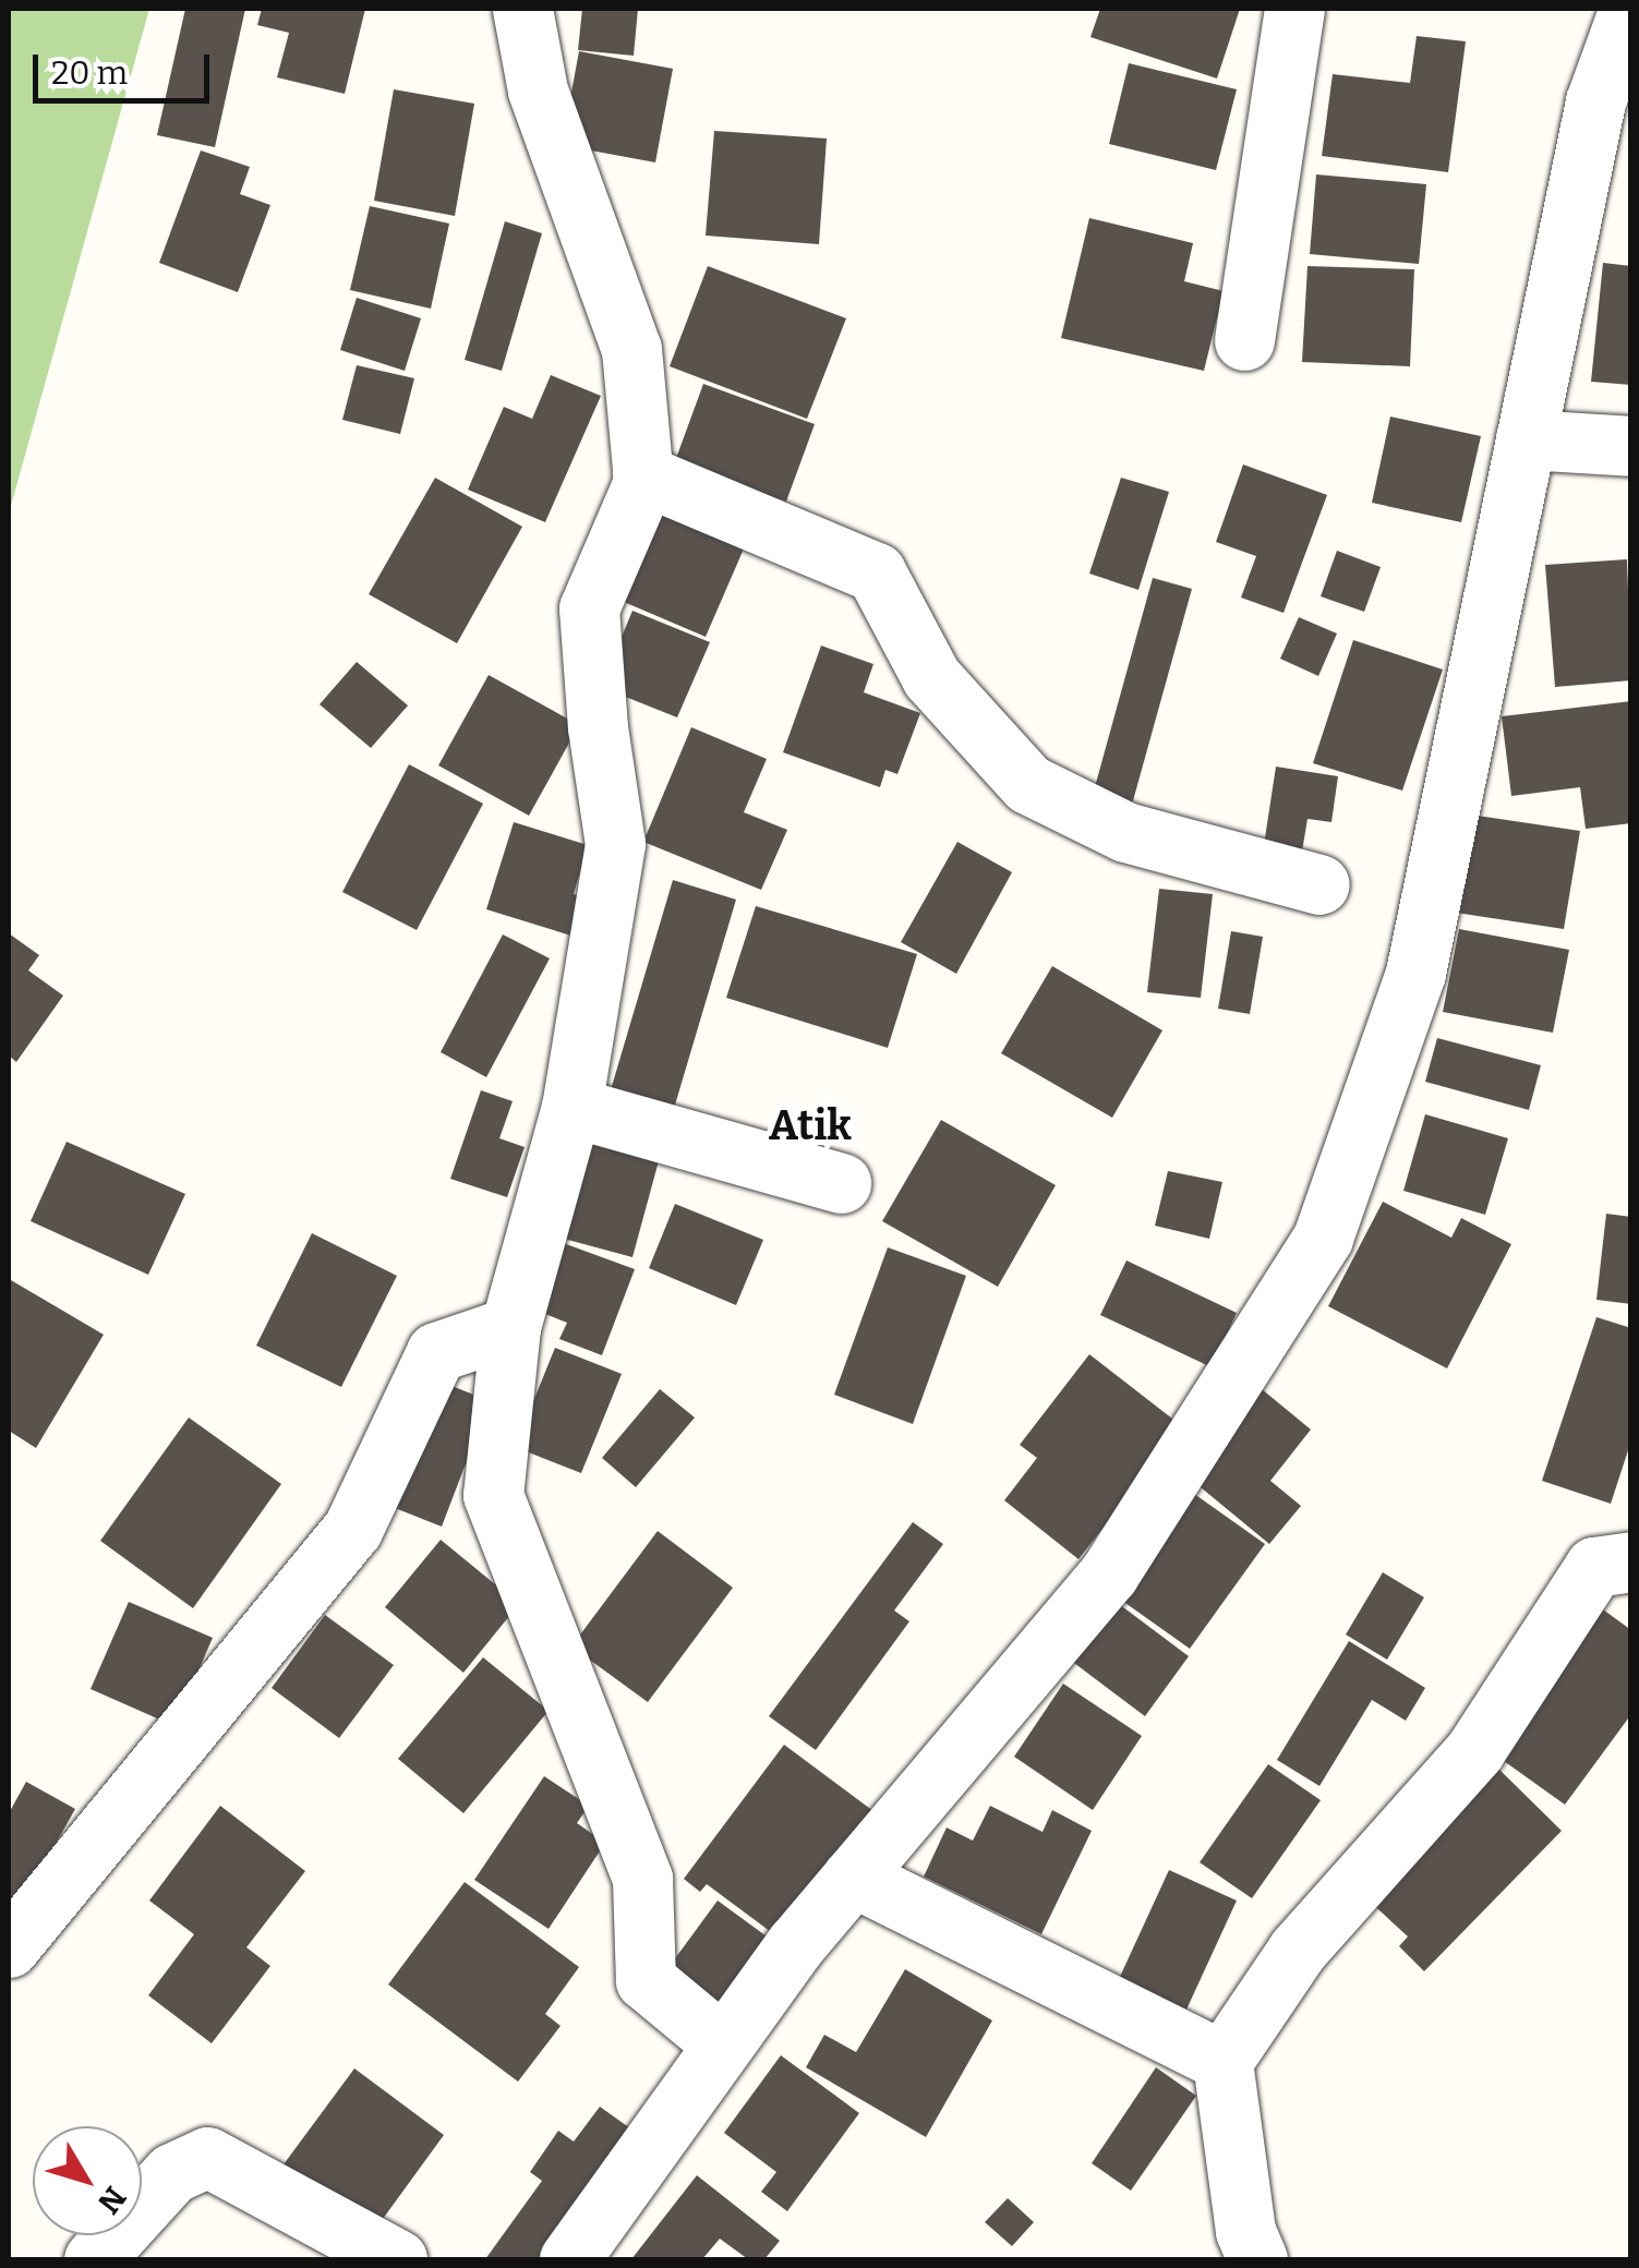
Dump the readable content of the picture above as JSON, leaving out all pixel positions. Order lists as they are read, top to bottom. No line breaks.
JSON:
{"districts":["Atik"],"scale_bar":"20 m","north":"bottom right"}
